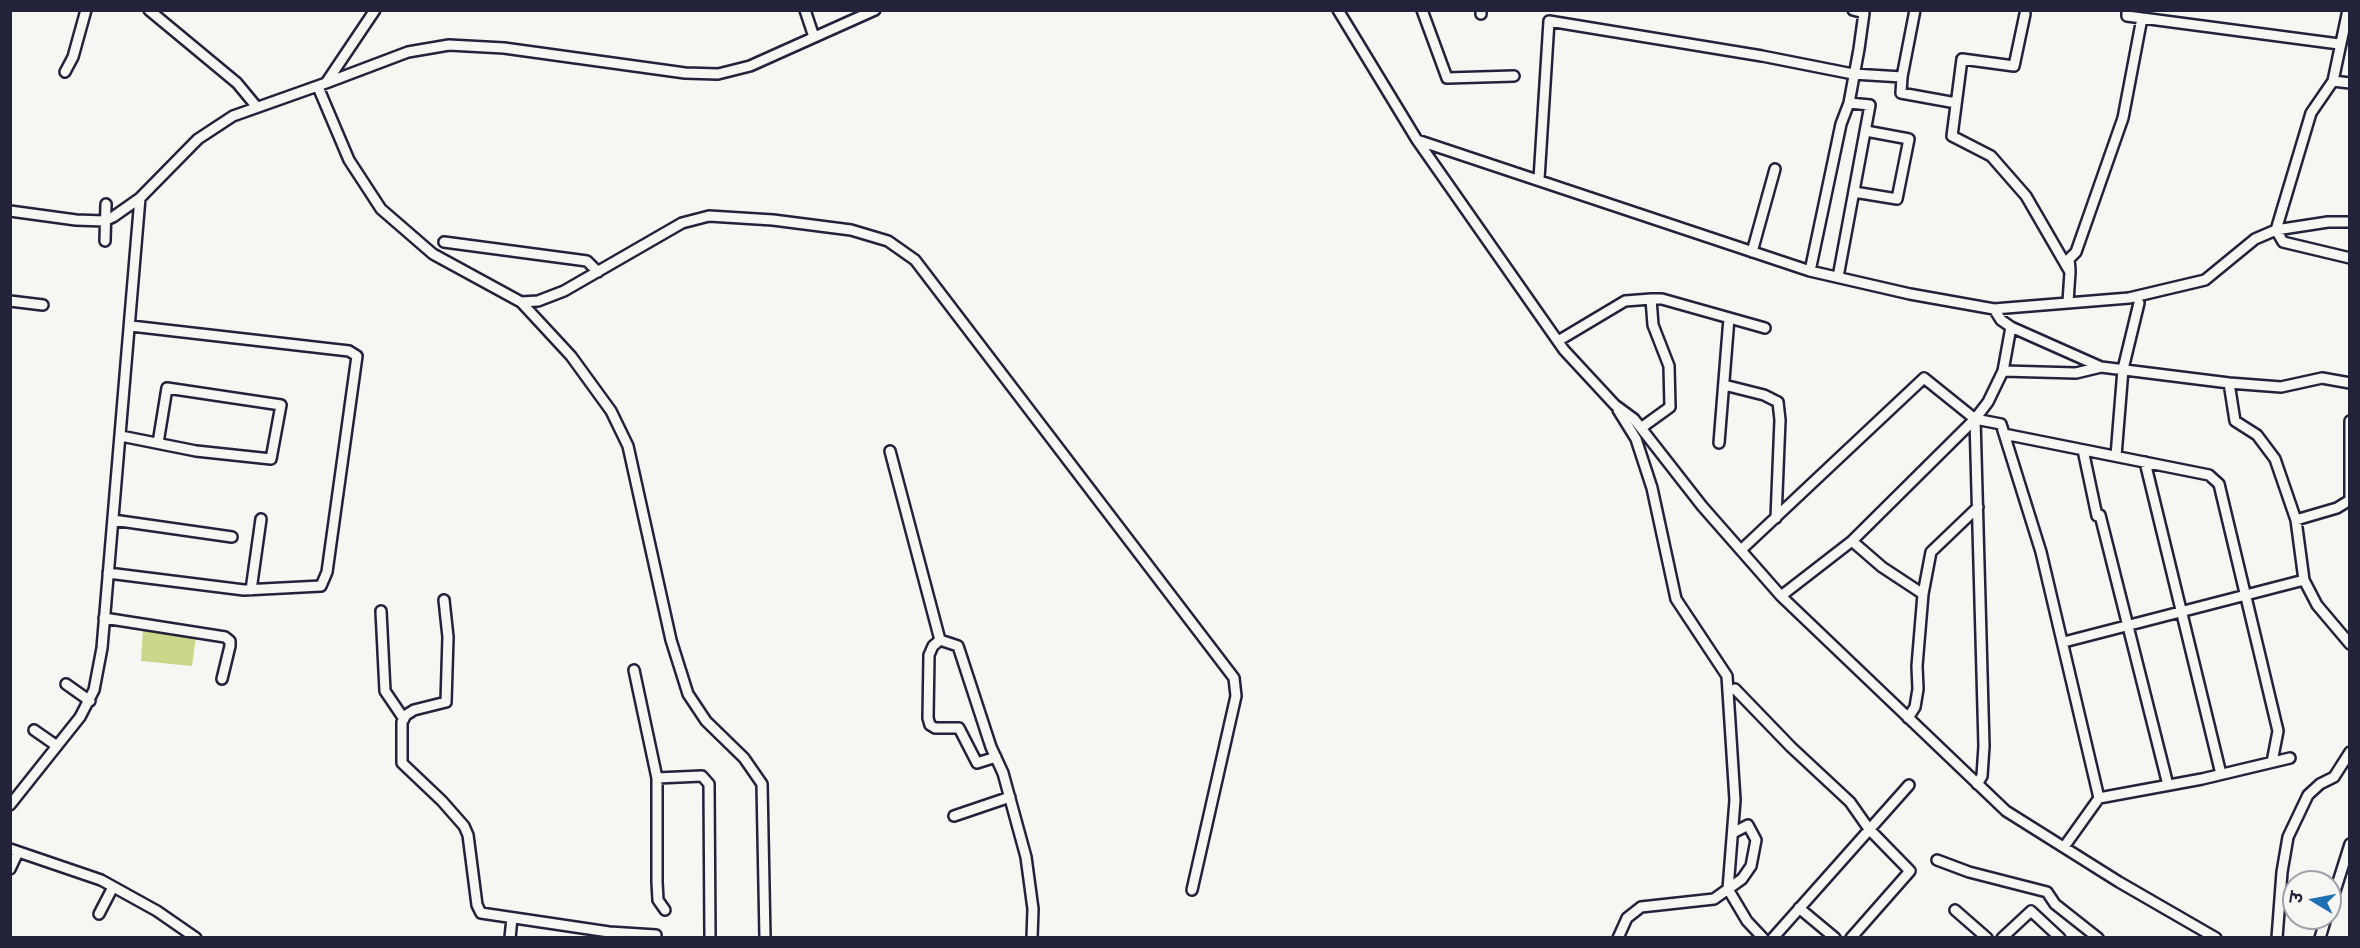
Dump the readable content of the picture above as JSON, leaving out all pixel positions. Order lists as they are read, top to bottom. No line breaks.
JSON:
{"north":"left"}
